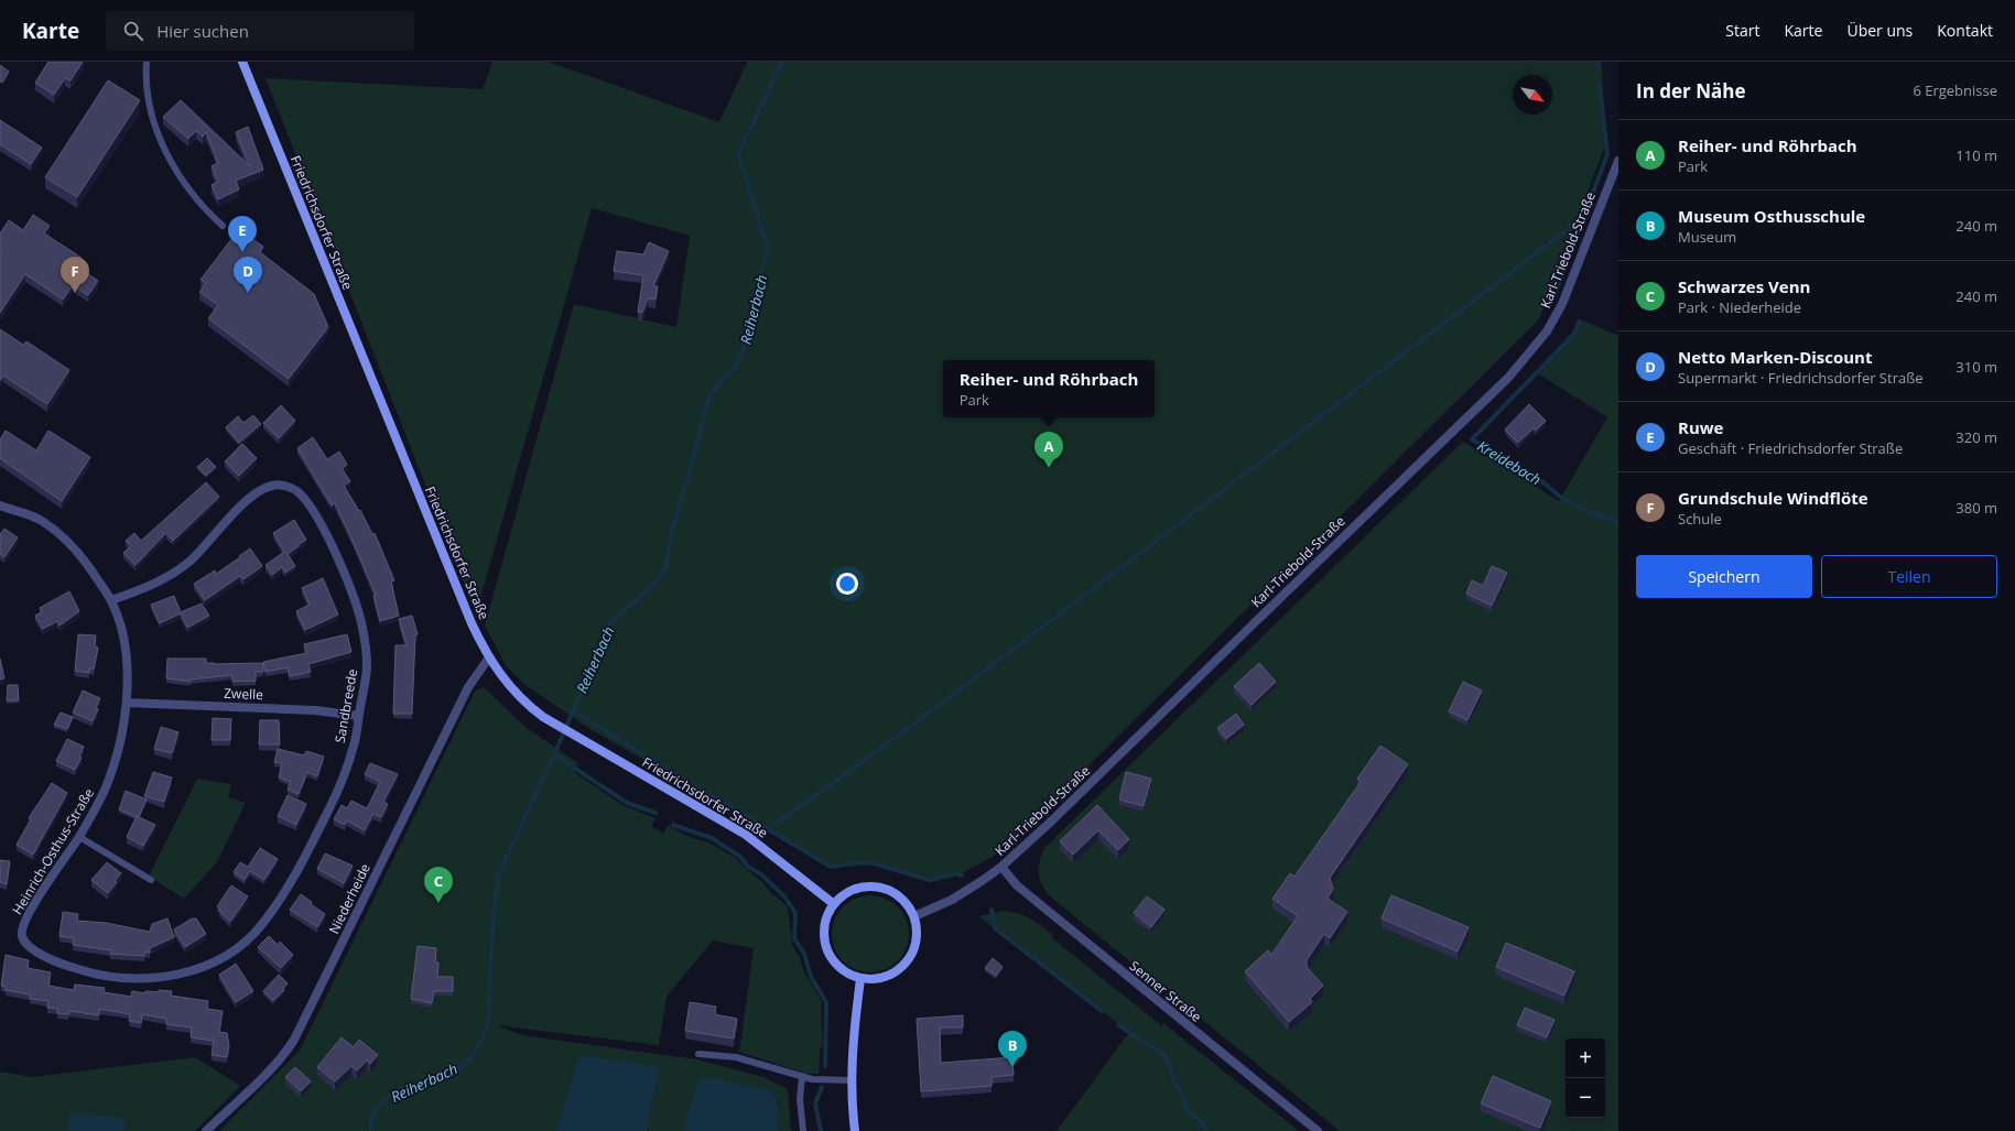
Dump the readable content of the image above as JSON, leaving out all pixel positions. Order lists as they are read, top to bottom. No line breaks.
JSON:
{"streets":{"main road":["Friedrichsdorfer Straße"],"street":["Karl-Triebold-Straße","Zwelle","Sandbreede","Heinrich-Osthus-Straße","Niederheide","Senner Straße"]},"crossings":[["Friedrichsdorfer Straße","Karl-Triebold-Straße"],["Friedrichsdorfer Straße","Niederheide"],["Karl-Triebold-Straße","Senner Straße"],["Zwelle","Sandbreede"],["Zwelle","Heinrich-Osthus-Straße"],["Sandbreede","Heinrich-Osthus-Straße"]],"water":["Reiherbach","Kreidebach"],"north":"bottom right","page":{"header":"Karte","search":"Hier suchen","nav":["Start","Karte","Über uns","Kontakt"],"heading":["In der Nähe","6 Ergebnisse"],"list":[{"mark":"A","name":"Reiher- und Röhrbach","note":"Park","value":"110 m"},{"mark":"B","name":"Museum Osthusschule","note":"Museum","value":"240 m"},{"mark":"C","name":"Schwarzes Venn","note":"Park · Niederheide","value":"240 m"},{"mark":"D","name":"Netto Marken-Discount","note":"Supermarkt · Friedrichsdorfer Straße","value":"310 m"},{"mark":"E","name":"Ruwe","note":"Geschäft · Friedrichsdorfer Straße","value":"320 m"},{"mark":"F","name":"Grundschule Windflöte","note":"Schule","value":"380 m"}],"pins":["E","D","F","A","C","B"],"popup":["Reiher- und Röhrbach","Park"],"buttons":["Speichern","Teilen"],"map_buttons":["+","−"]}}
